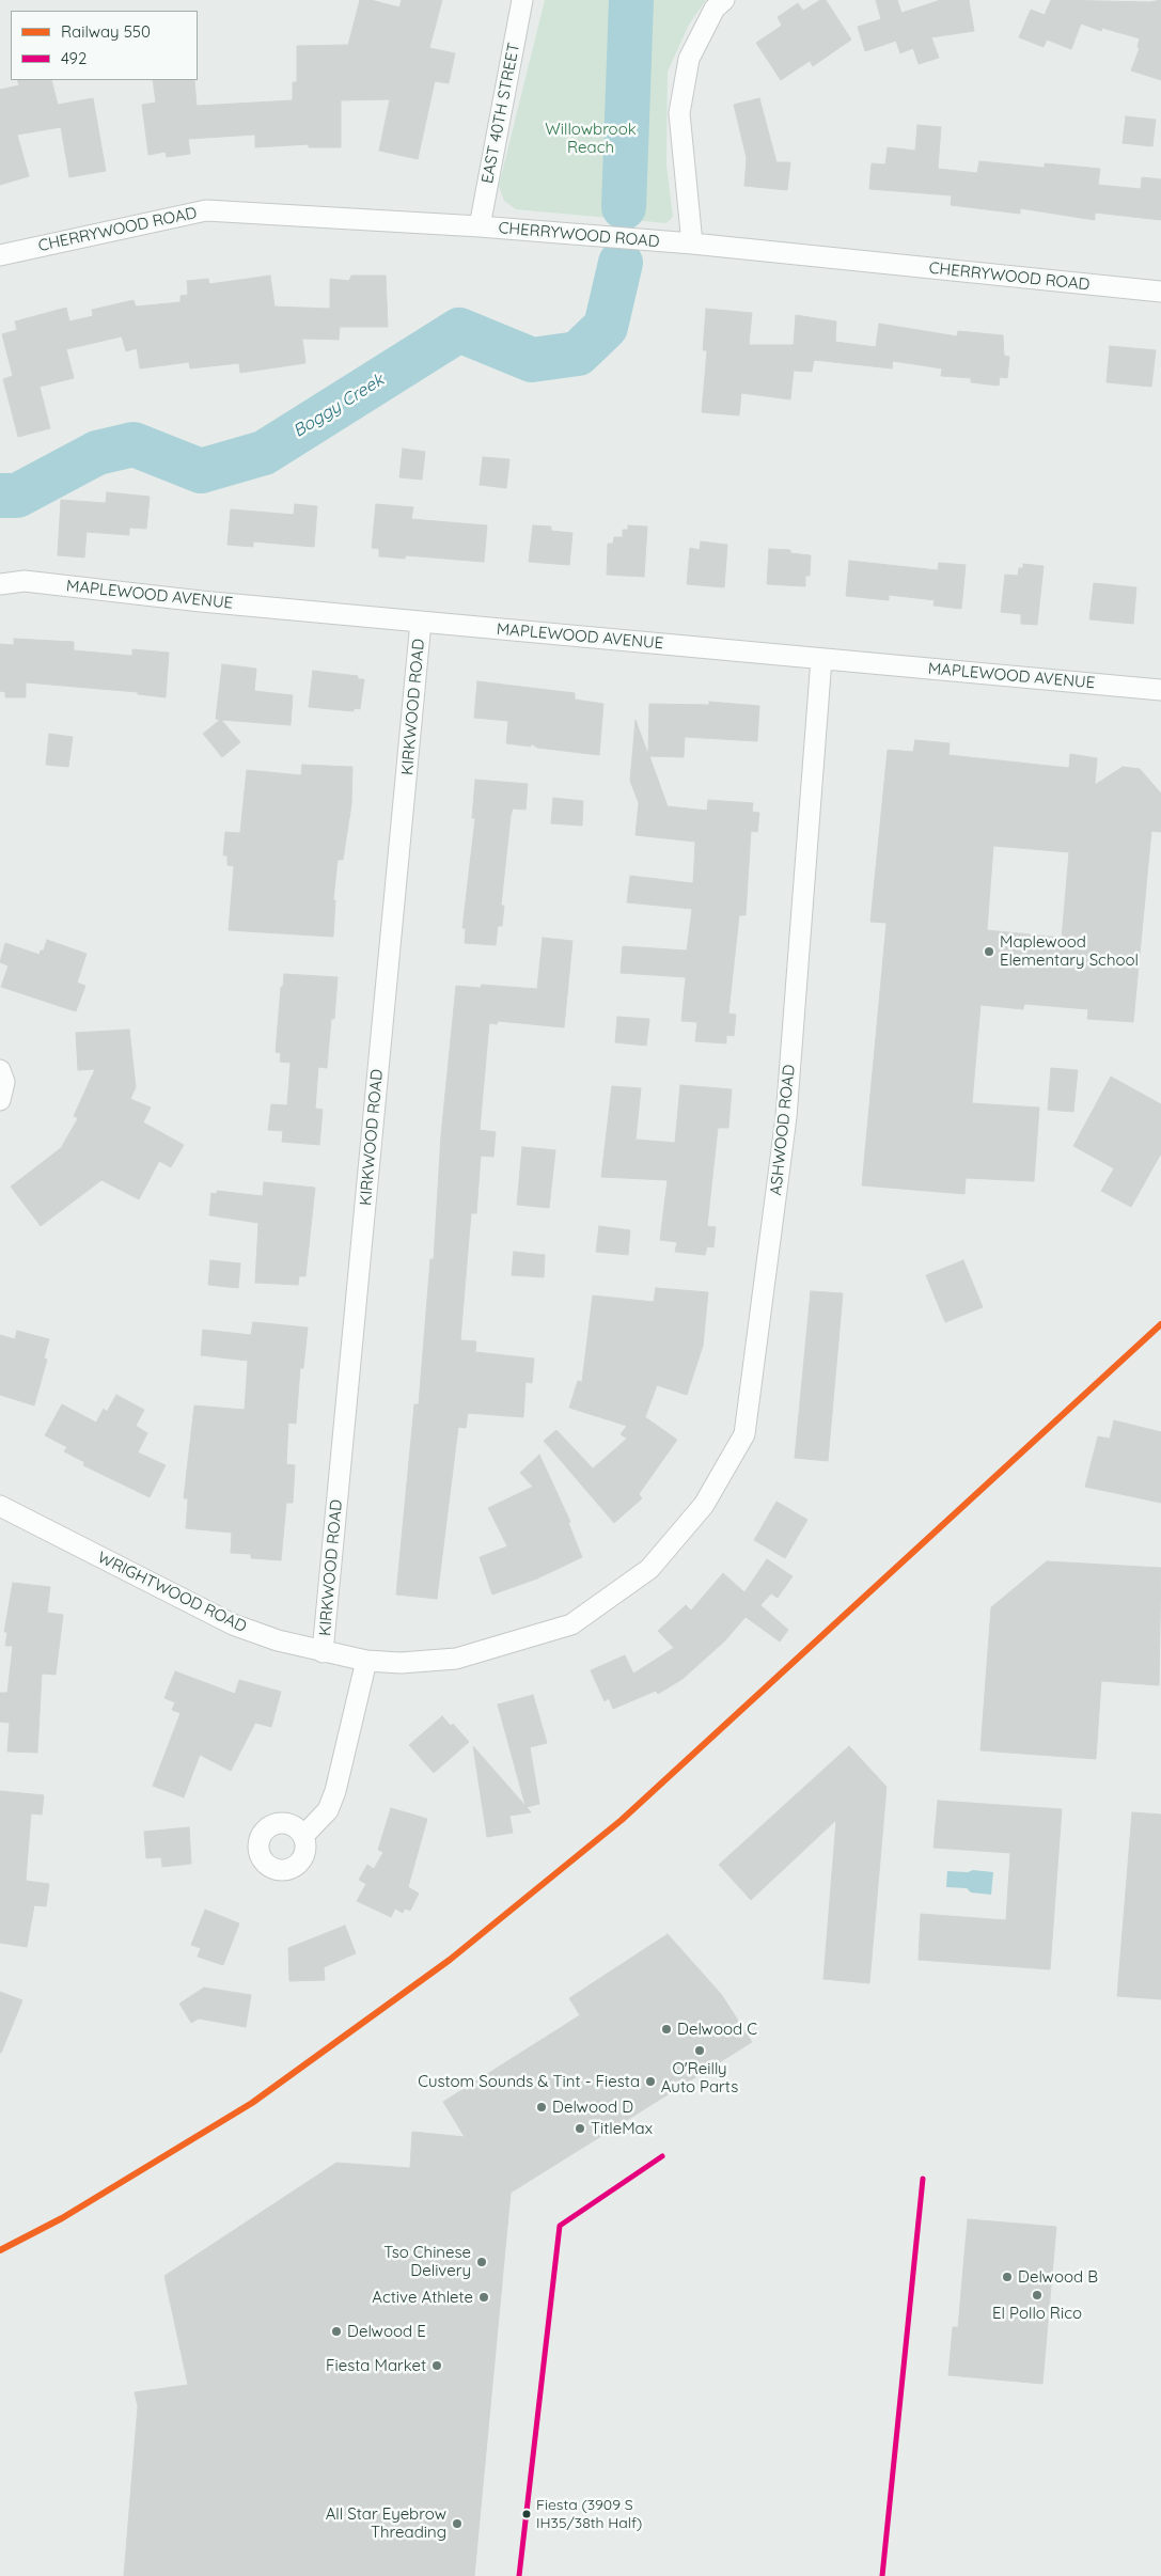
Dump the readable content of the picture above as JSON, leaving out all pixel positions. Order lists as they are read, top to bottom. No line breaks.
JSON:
{"streets":{"street":["EAST 40TH STREET","CHERRYWOOD ROAD","MAPLEWOOD AVENUE","KIRKWOOD ROAD","ASHWOOD ROAD","WRIGHTWOOD ROAD"]},"crossings":[["EAST 40TH STREET","CHERRYWOOD ROAD"],["MAPLEWOOD AVENUE","KIRKWOOD ROAD"],["MAPLEWOOD AVENUE","ASHWOOD ROAD"],["KIRKWOOD ROAD","WRIGHTWOOD ROAD"],["ASHWOOD ROAD","WRIGHTWOOD ROAD"]],"water":["Boggy Creek"],"parks":["Willowbrook Reach"],"places":["Maplewood Elementary School","Delwood C","O'Reilly Auto Parts","Custom Sounds & Tint - Fiesta","Delwood D","TitleMax","Tso Chinese Delivery","Delwood B","El Pollo Rico","Active Athlete","Delwood E","Fiesta Market","Fiesta (3909 S IH35/38th Half)","All Star Eyebrow Threading"],"lines":["rail line 550","transit line 492"],"legend":["Railway 550","492"]}
